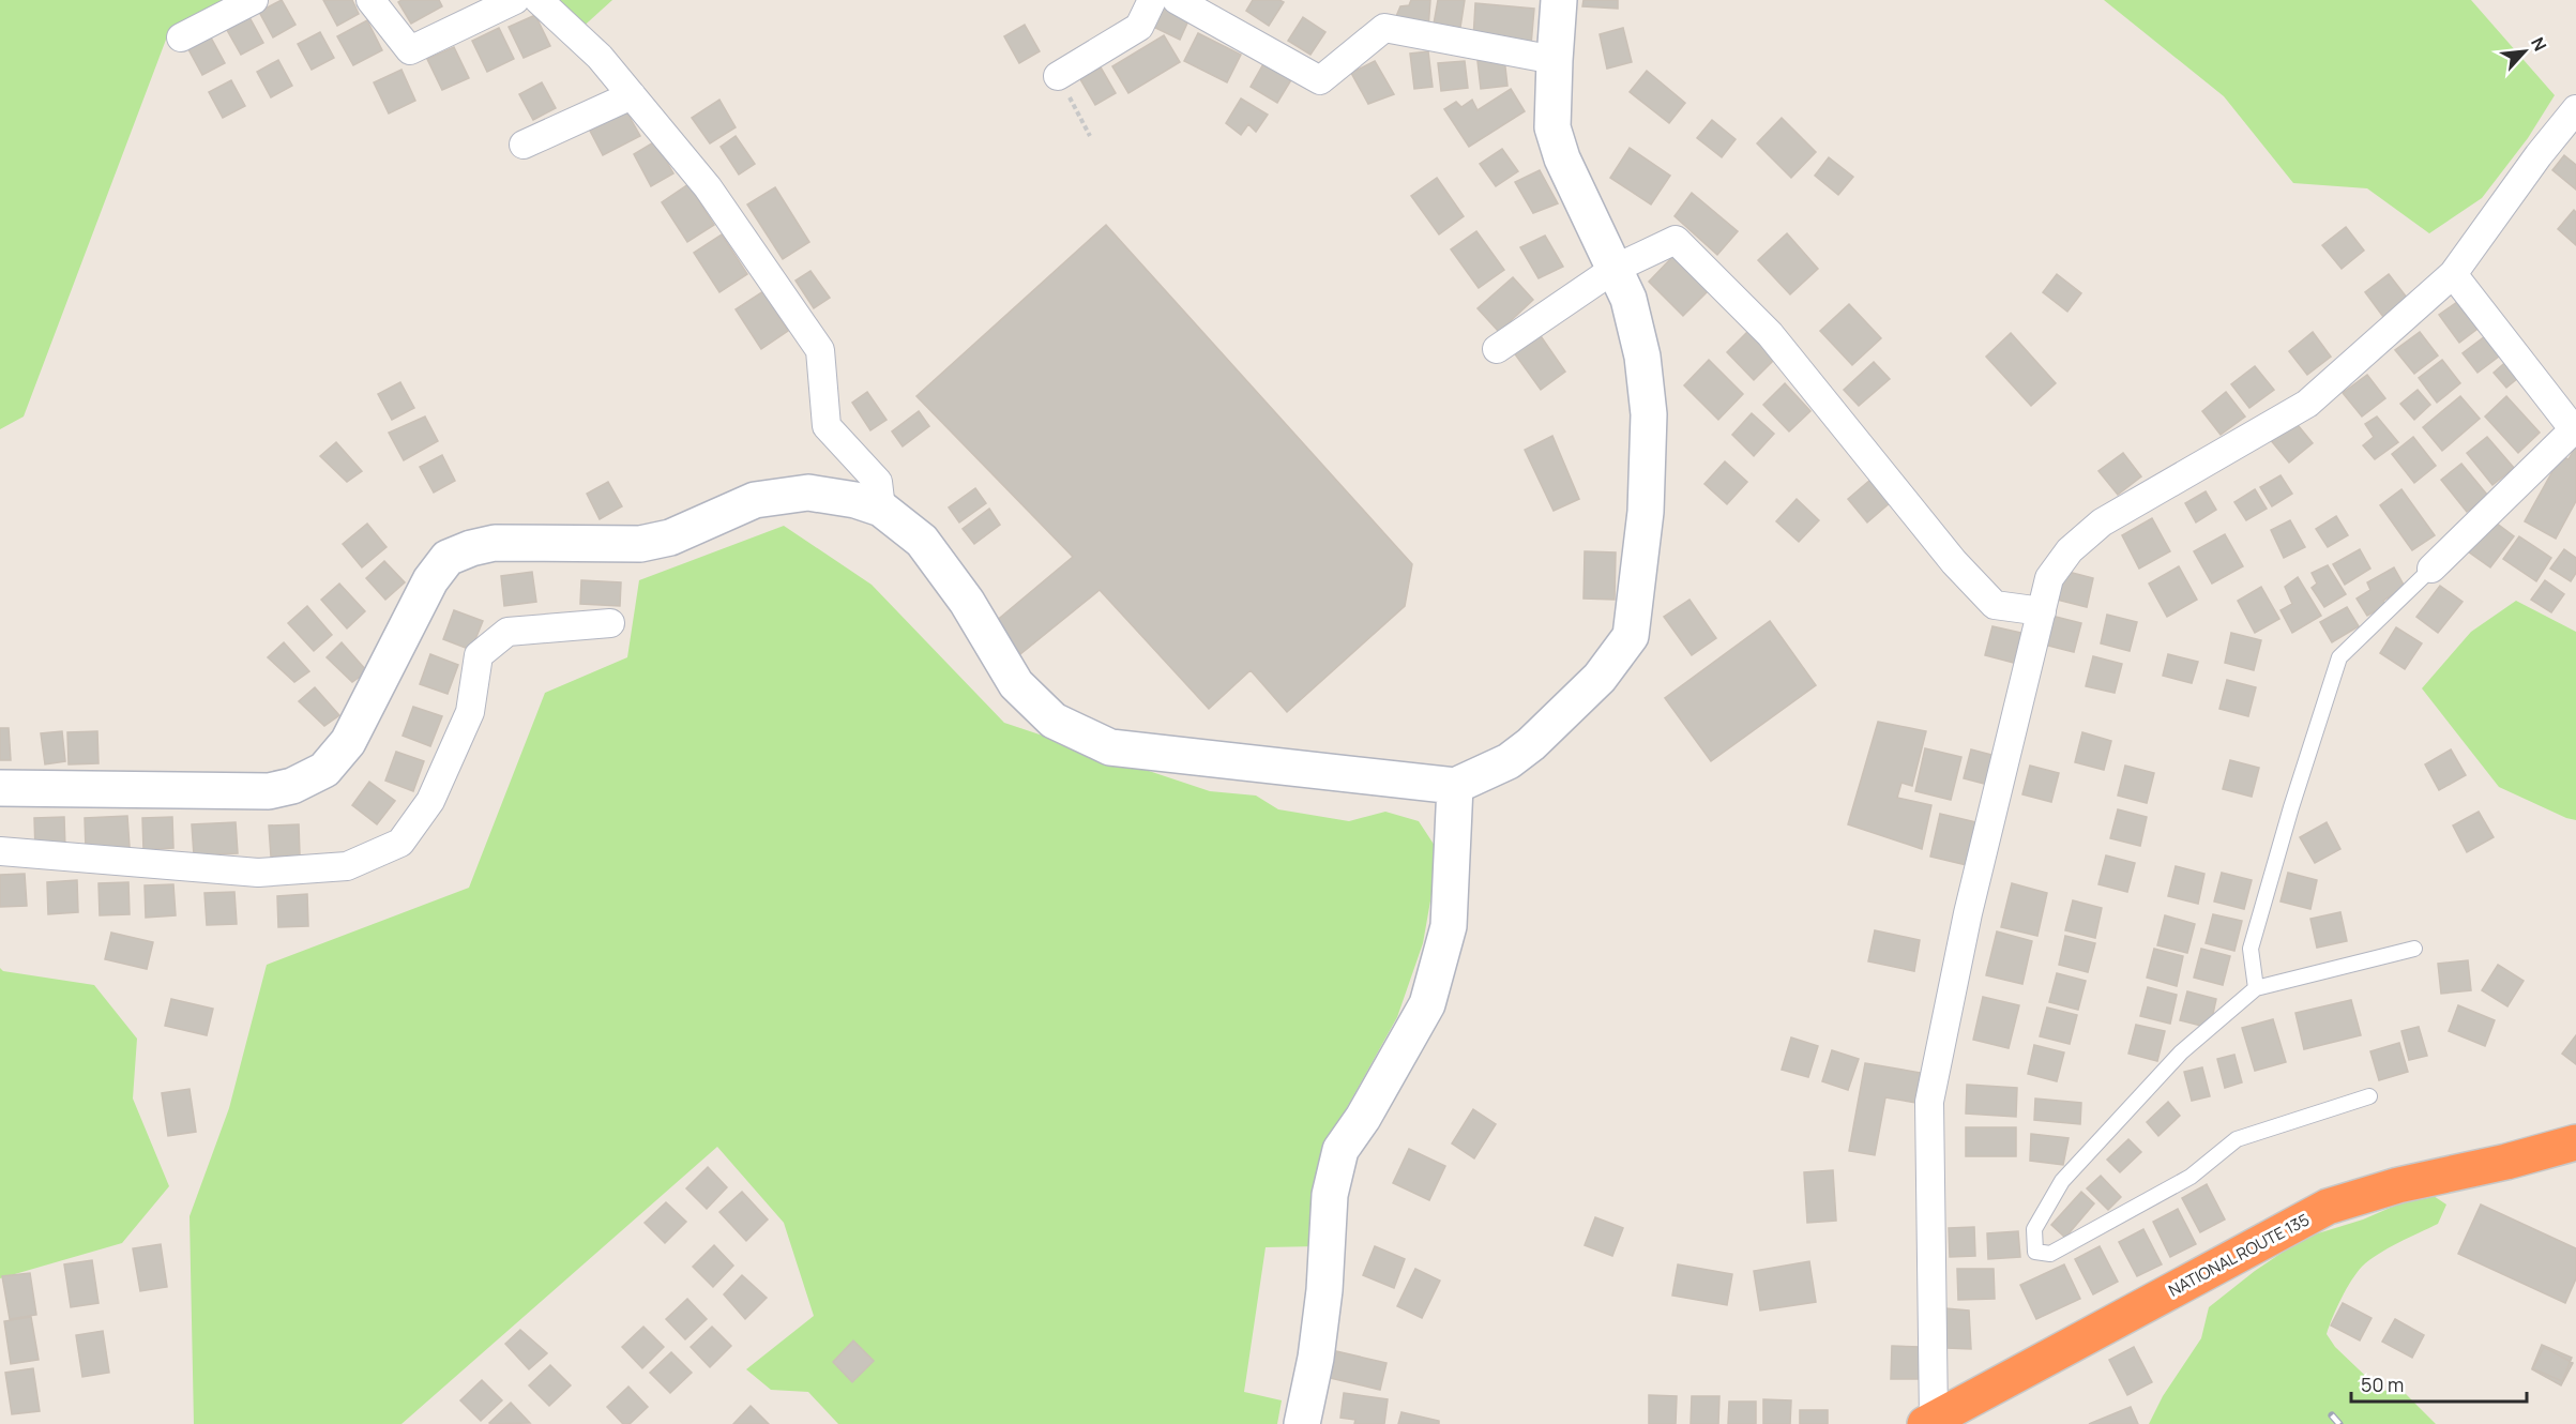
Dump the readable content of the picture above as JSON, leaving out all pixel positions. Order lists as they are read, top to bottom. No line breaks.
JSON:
{"streets":{"highway":["NATIONAL ROUTE 135"]},"scale_bar":"50 m","north":"top right"}
